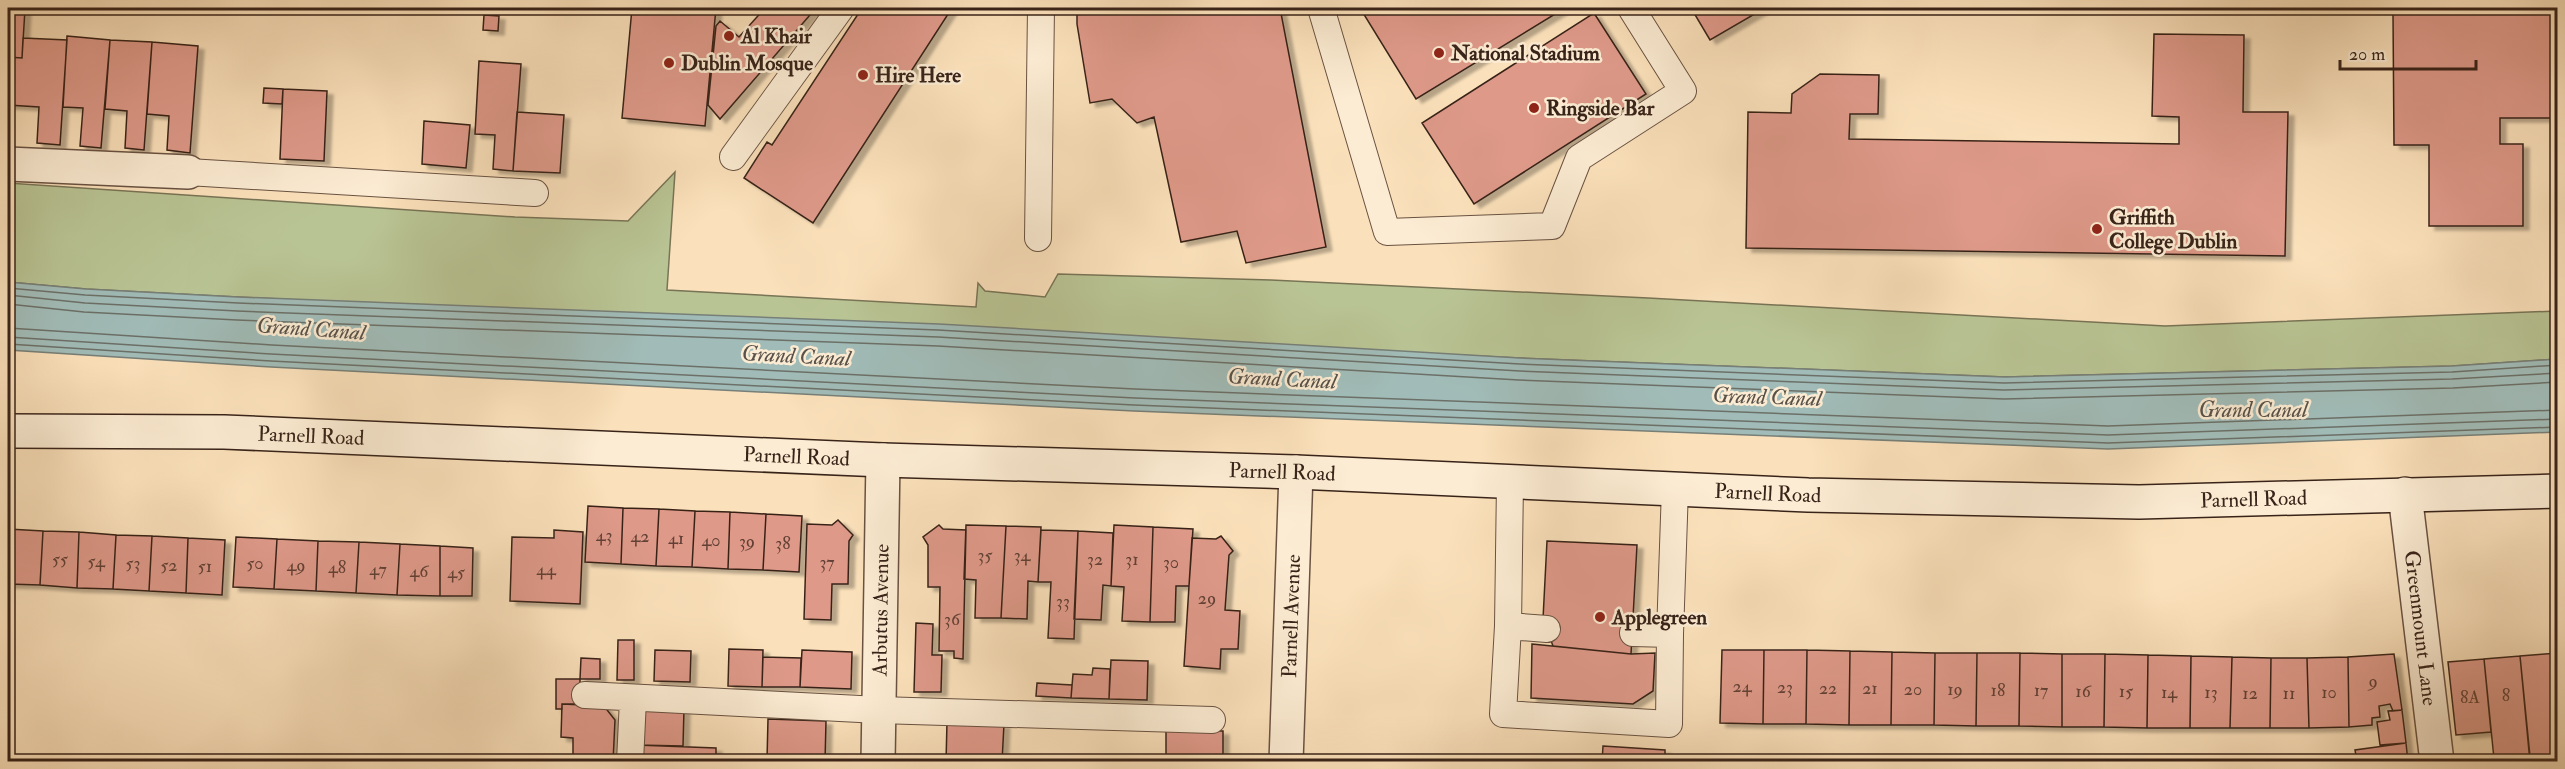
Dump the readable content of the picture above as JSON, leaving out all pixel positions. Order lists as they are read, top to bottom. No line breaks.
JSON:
{"streets":{"main road":["Parnell Road","Arbutus Avenue","Parnell Avenue","Greenmount Lane"]},"crossings":[["Parnell Road","Arbutus Avenue"],["Parnell Road","Parnell Avenue"],["Parnell Road","Greenmount Lane"]],"water":["Grand Canal"],"places":["Al Khair","National Stadium","Dublin Mosque","Hire Here","Ringside Bar","Griffith College Dublin","Applegreen"],"house_numbers":["43","42","41","40","39","38","35","34","55","32","31","54","37","30","53","50","52","49","51","48","47","44","46","45","29","33","36","9","24","23","22","21","20","19","18","17","16","15","14","13","10","12","11","8","8A"],"scale_bar":"20 m"}
